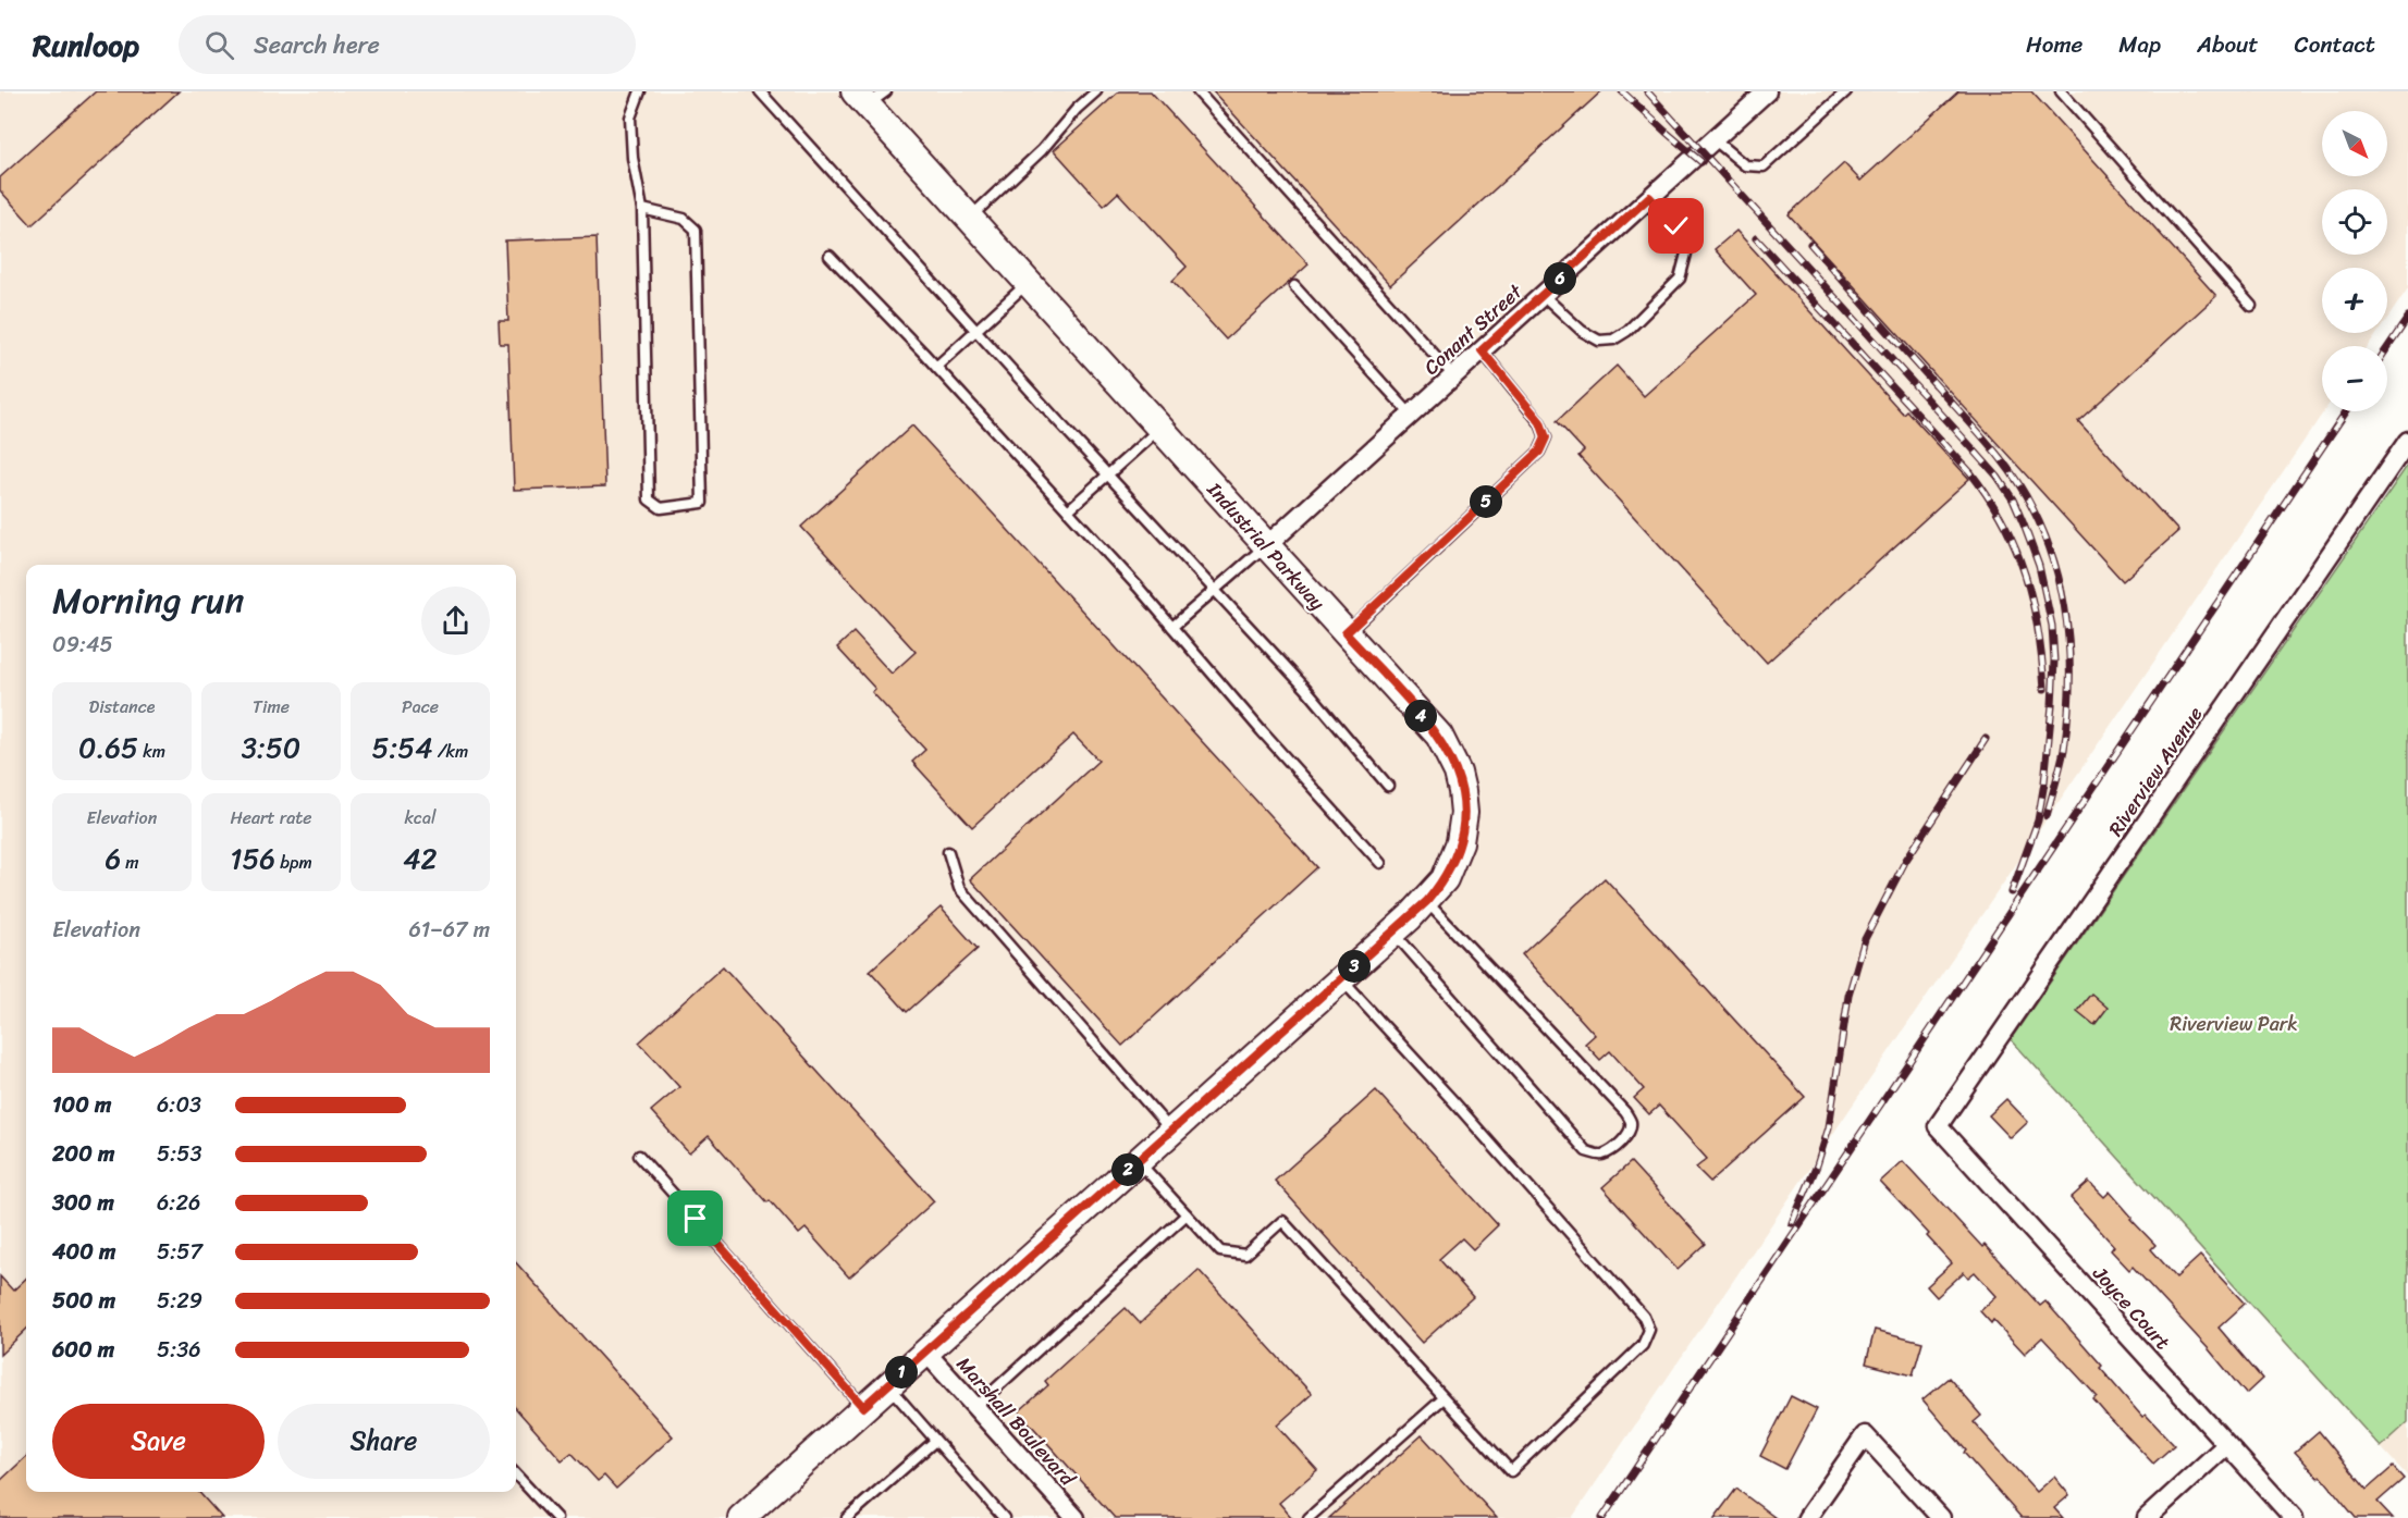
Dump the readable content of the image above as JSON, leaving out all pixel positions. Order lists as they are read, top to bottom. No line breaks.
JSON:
{"streets":{"street":["Conant Street","Industrial Parkway","Riverview Avenue","Joyce Court","Marshall Boulevard"]},"crossings":[["Conant Street","Industrial Parkway"],["Industrial Parkway","Marshall Boulevard"],["Riverview Avenue","Joyce Court"]],"parks":["Riverview Park"],"north":"bottom right","page":{"header":"Runloop","search":"Search here","nav":["Home","Map","About","Contact"],"map_buttons":["+","−"],"pins":["6","5","4","3","2","1"],"heading":["Morning run","09:45"],"stats":[["Distance","0.65 km"],["Time","3:50"],["Pace","5:54 /km"],["Elevation","6 m"],["Heart rate","156 bpm"],["kcal","42"]],"chart":["Elevation","61–67 m"],"list":[{"name":"100 m","note":"6:03"},{"name":"200 m","note":"5:53"},{"name":"300 m","note":"6:26"},{"name":"400 m","note":"5:57"},{"name":"500 m","note":"5:29"},{"name":"600 m","note":"5:36"}],"buttons":["Save","Share"]}}
